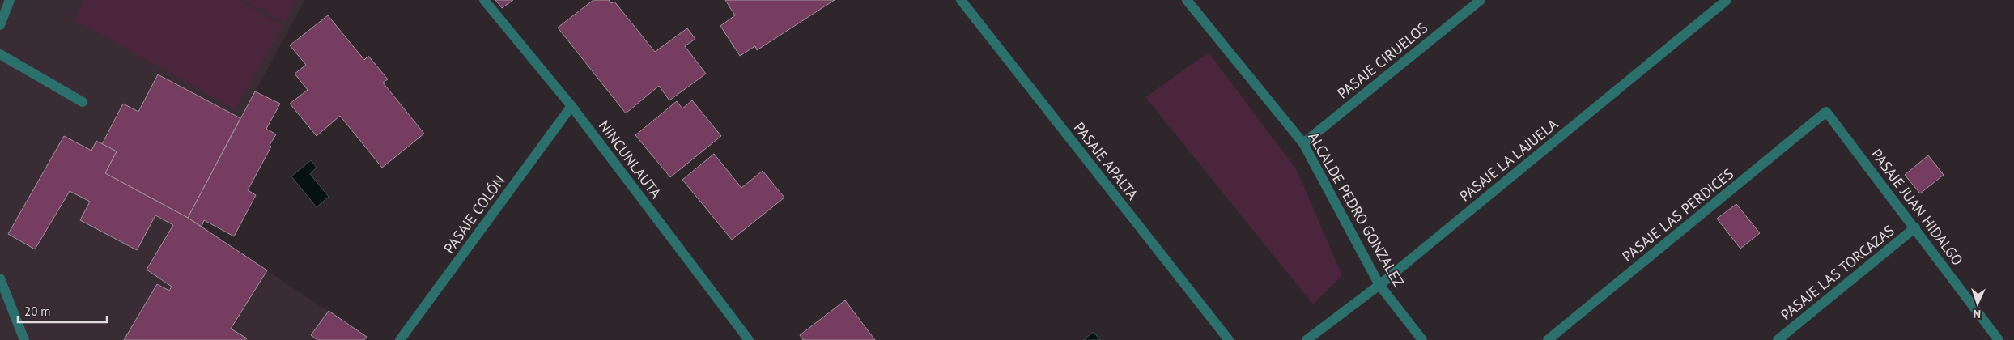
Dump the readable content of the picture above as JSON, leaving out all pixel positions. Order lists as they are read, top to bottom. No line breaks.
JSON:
{"streets":{"street":["PASAJE CIRUELOS","NINCUNLAUTA","PASAJE LA LAJUELA","PASAJE APALTA","PASAJE JUAN HIDALGO","ALCALDE PEDRO GONZALEZ","PASAJE COLÓN","PASAJE LAS PERDICES","PASAJE LAS TORCAZAS"]},"crossings":[["PASAJE CIRUELOS","ALCALDE PEDRO GONZALEZ"],["NINCUNLAUTA","PASAJE COLÓN"],["PASAJE LA LAJUELA","ALCALDE PEDRO GONZALEZ"],["PASAJE JUAN HIDALGO","PASAJE LAS PERDICES"],["PASAJE JUAN HIDALGO","PASAJE LAS TORCAZAS"]],"scale_bar":"20 m","north":"bottom"}
